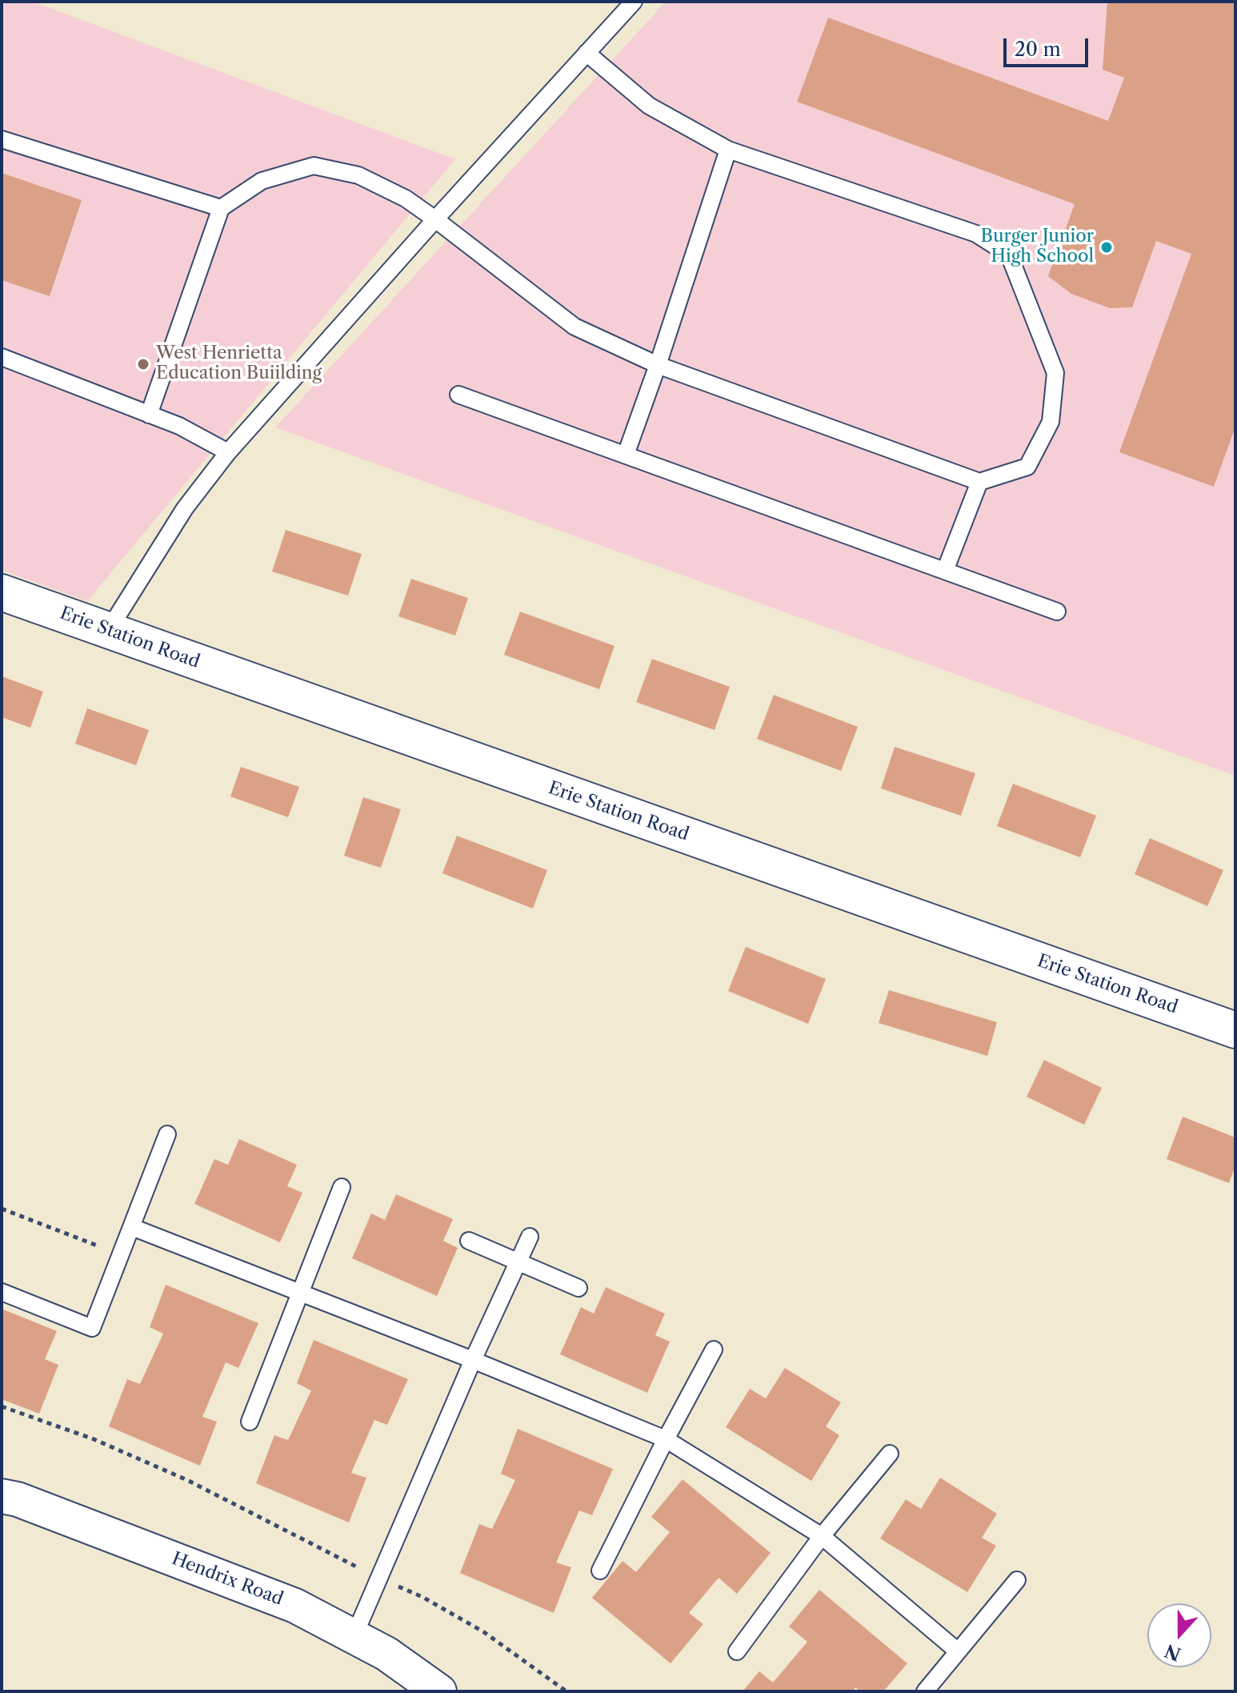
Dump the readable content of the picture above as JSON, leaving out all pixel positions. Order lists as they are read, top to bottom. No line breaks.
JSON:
{"streets":{"main road":["Erie Station Road"],"street":["Hendrix Road"]},"places":["Burger Junior High School","West Henrietta Education Buiilding"],"scale_bar":"20 m","north":"bottom"}
